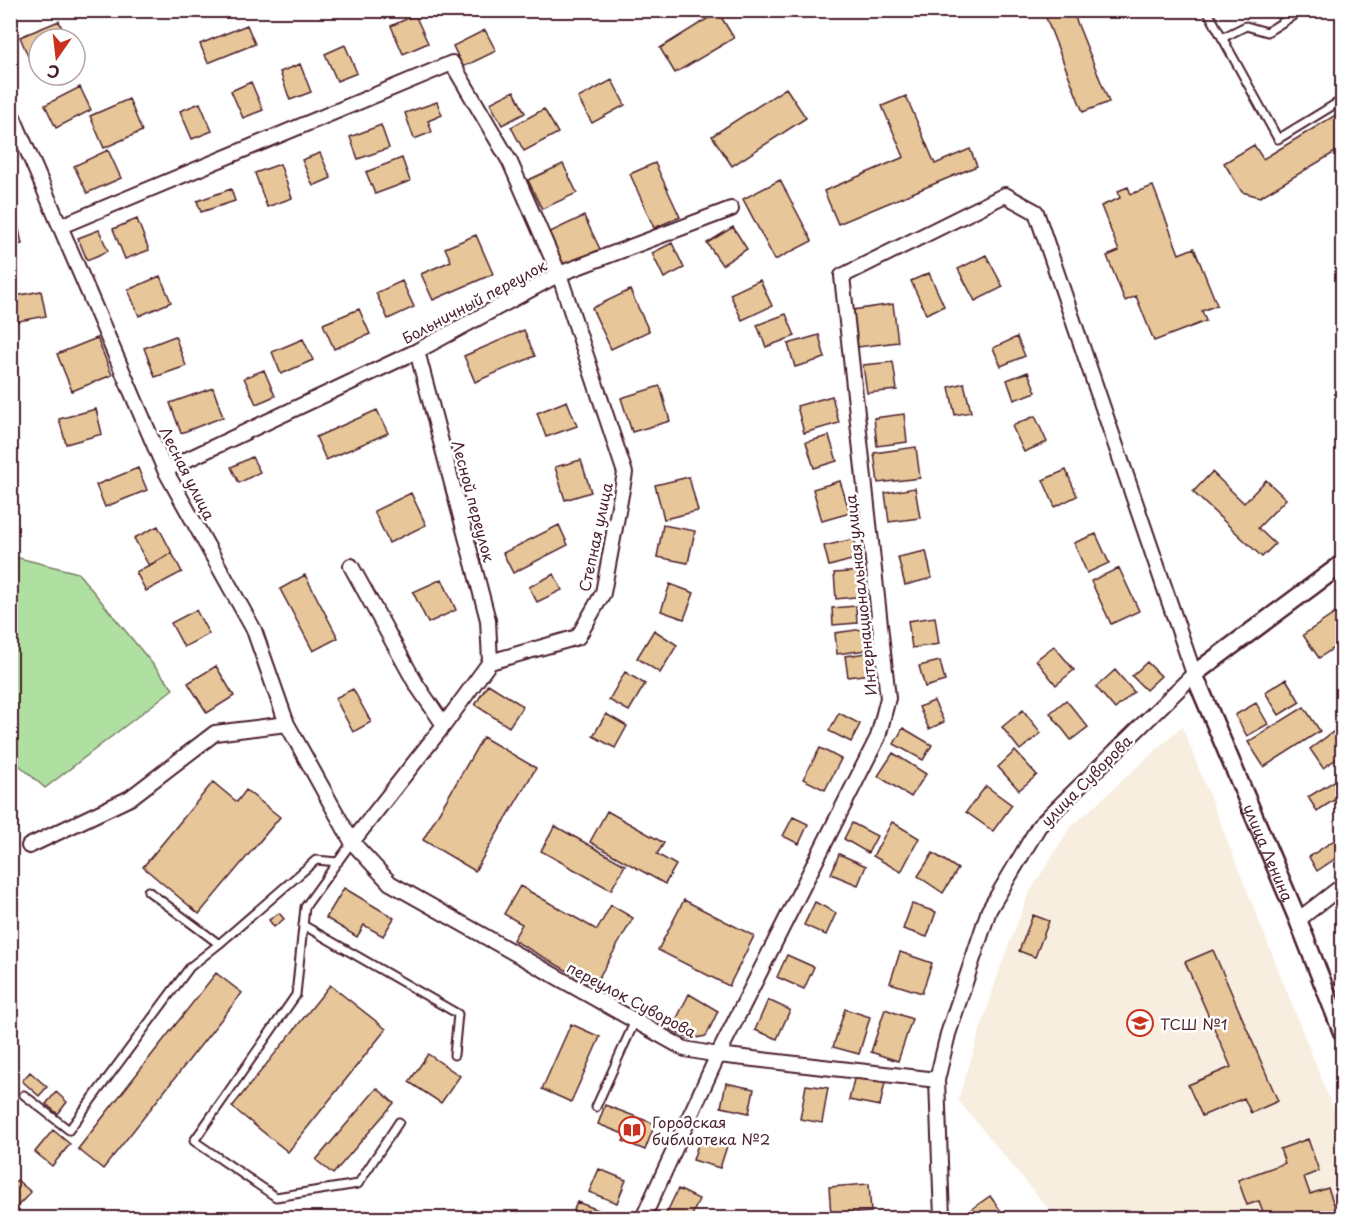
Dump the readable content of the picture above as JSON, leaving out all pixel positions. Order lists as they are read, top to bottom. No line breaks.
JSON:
{"streets":{"street":["Больничный переулок","Лесная улица","Лесной переулок","Степная улица","Интернациональная улица","улица Суворова","улица Ленина","переулок Суворова"]},"crossings":[["Больничный переулок","Лесная улица"],["Больничный переулок","Лесной переулок"],["Больничный переулок","Степная улица"],["Лесная улица","переулок Суворова"],["Лесной переулок","Степная улица"],["Интернациональная улица","улица Суворова"],["Интернациональная улица","улица Ленина"],["Интернациональная улица","переулок Суворова"],["улица Суворова","улица Ленина"],["улица Суворова","переулок Суворова"]],"places":{"school or university":["ТСШ №1"],"library":["Городская библиотека №2"]},"north":"bottom"}
